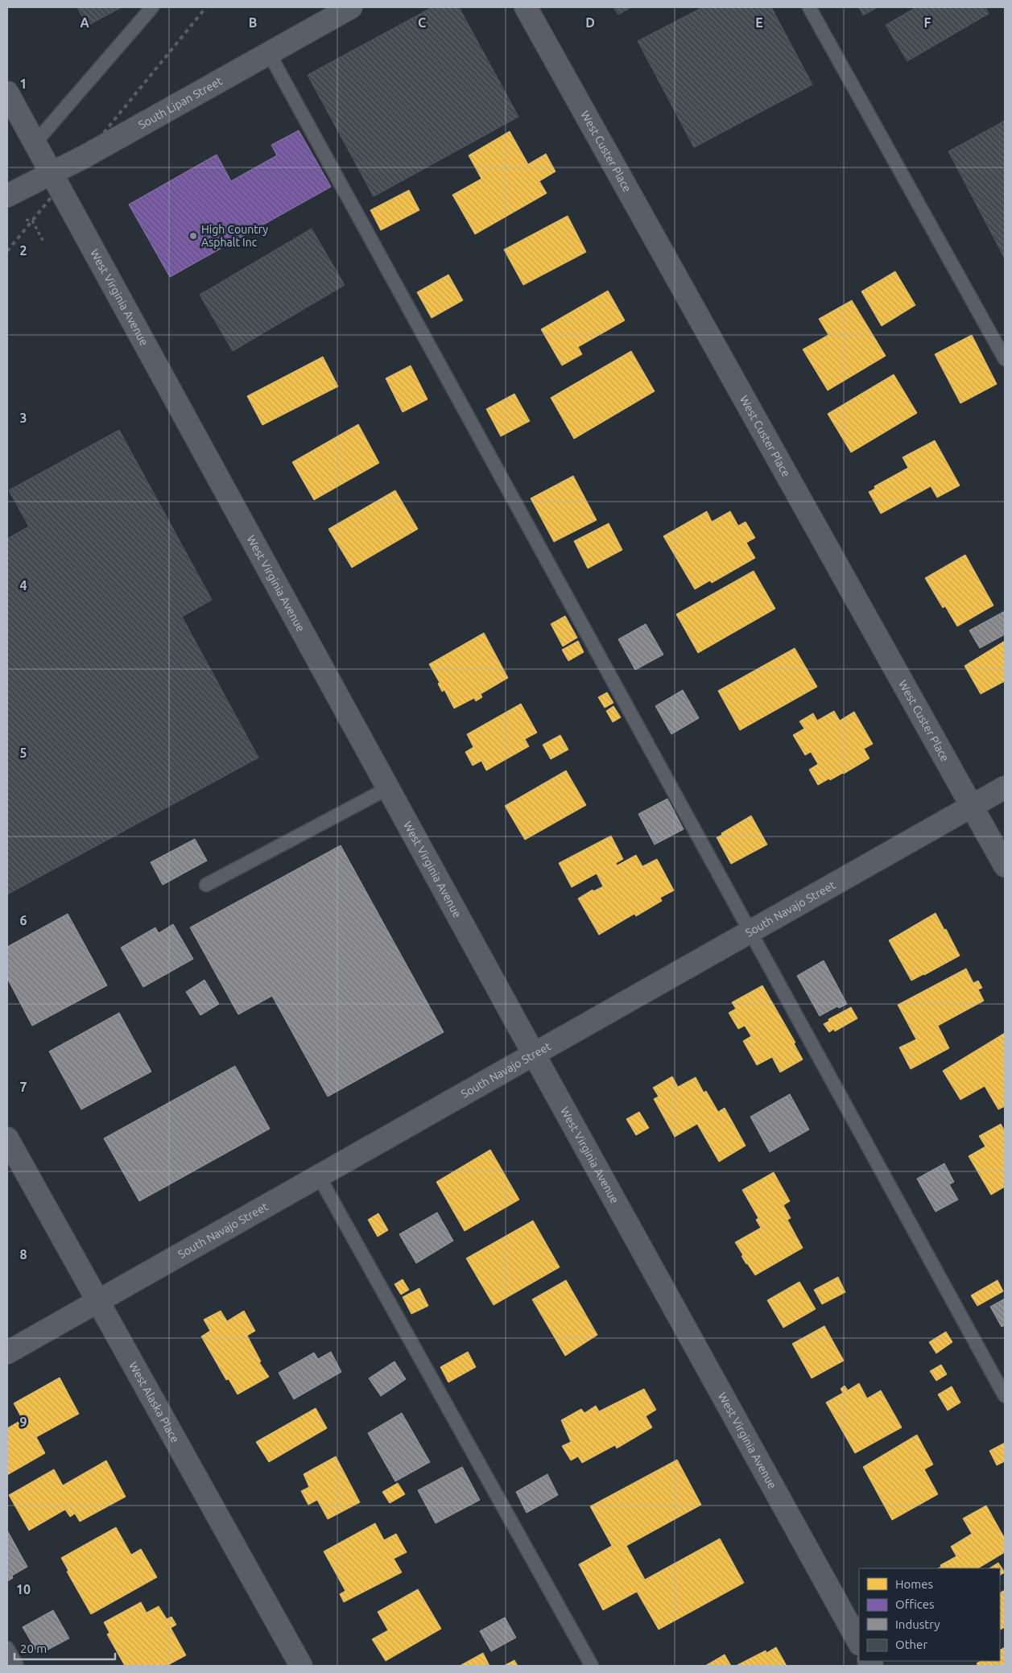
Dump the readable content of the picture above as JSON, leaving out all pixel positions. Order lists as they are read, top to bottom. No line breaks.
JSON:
{"streets":{"street":["South Lipan Street","West Custer Place","West Virginia Avenue","South Navajo Street","West Alaska Place"]},"crossings":[["South Lipan Street","West Virginia Avenue"],["West Custer Place","South Navajo Street"],["West Virginia Avenue","South Navajo Street"],["South Navajo Street","West Alaska Place"]],"places":["High Country Asphalt Inc"],"legend":["Homes","Offices","Industry","Other"],"scale_bar":"20 m","grid":{"columns":["A","B","C","D","E","F"],"rows":["1","2","3","4","5","6","7","8","9","10"]}}
